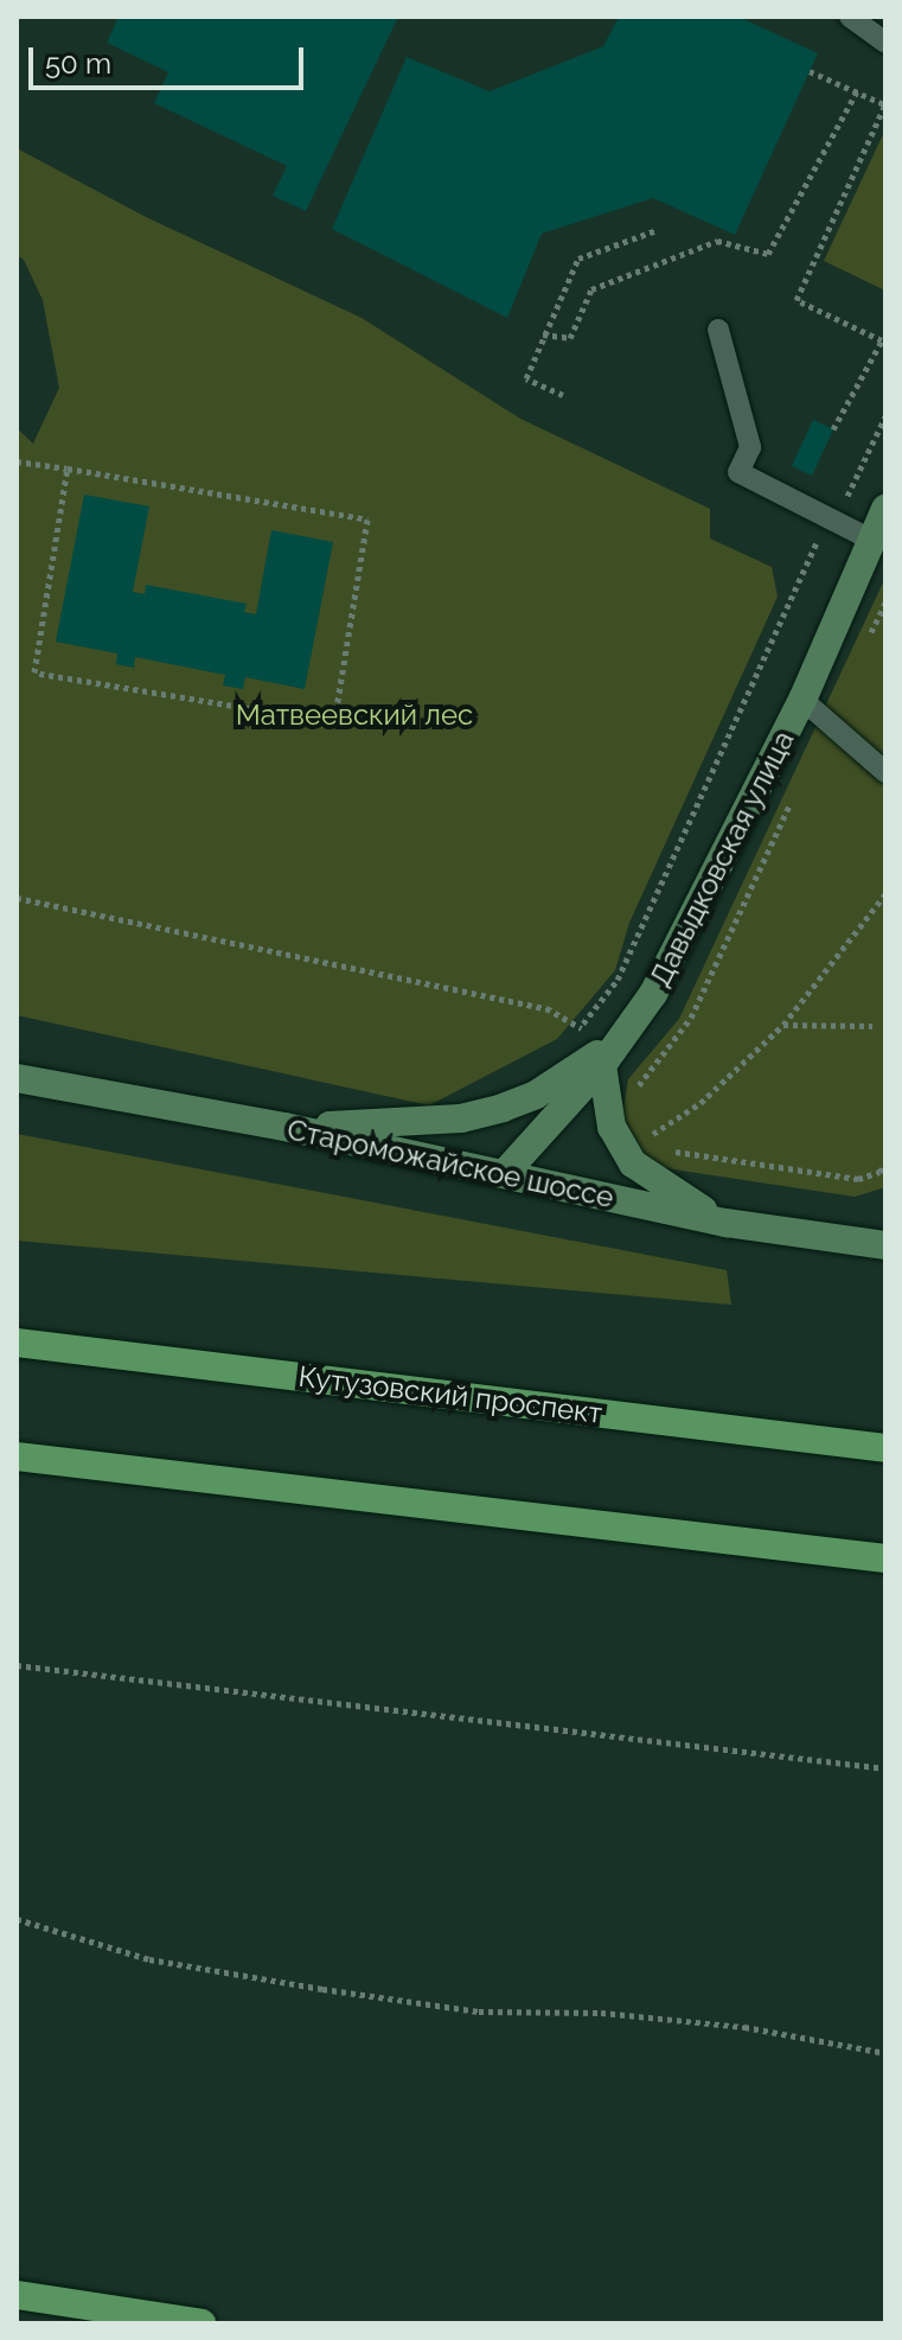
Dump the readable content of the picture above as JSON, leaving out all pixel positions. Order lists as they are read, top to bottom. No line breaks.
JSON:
{"streets":{"main road":["Кутузовский проспект"],"street":["Давыдковская улица","Староможайское шоссе"]},"crossings":[["Давыдковская улица","Староможайское шоссе"]],"parks":["Матвеевский лес"],"scale_bar":"50 m"}
